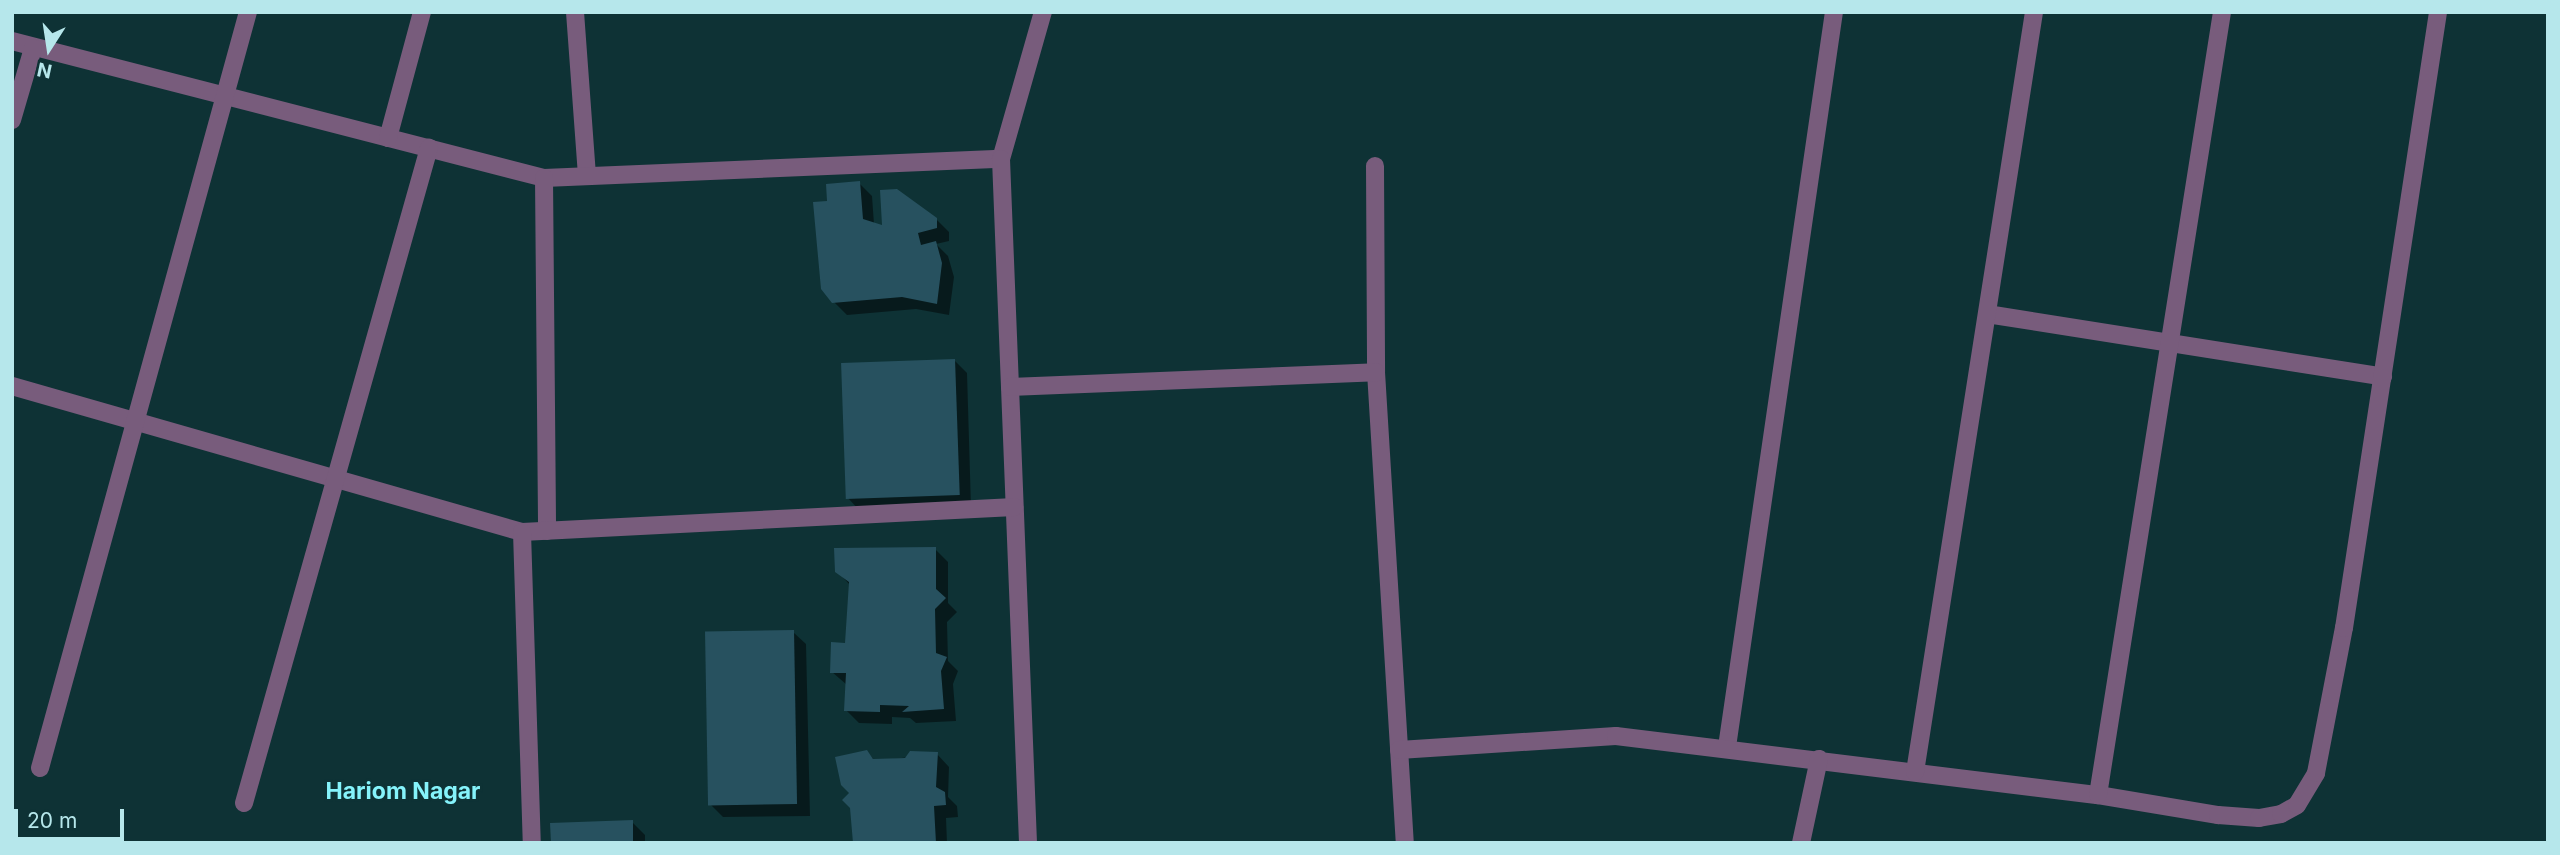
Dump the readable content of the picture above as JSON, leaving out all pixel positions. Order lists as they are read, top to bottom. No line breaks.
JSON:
{"districts":["Hariom Nagar"],"scale_bar":"20 m","north":"bottom"}
